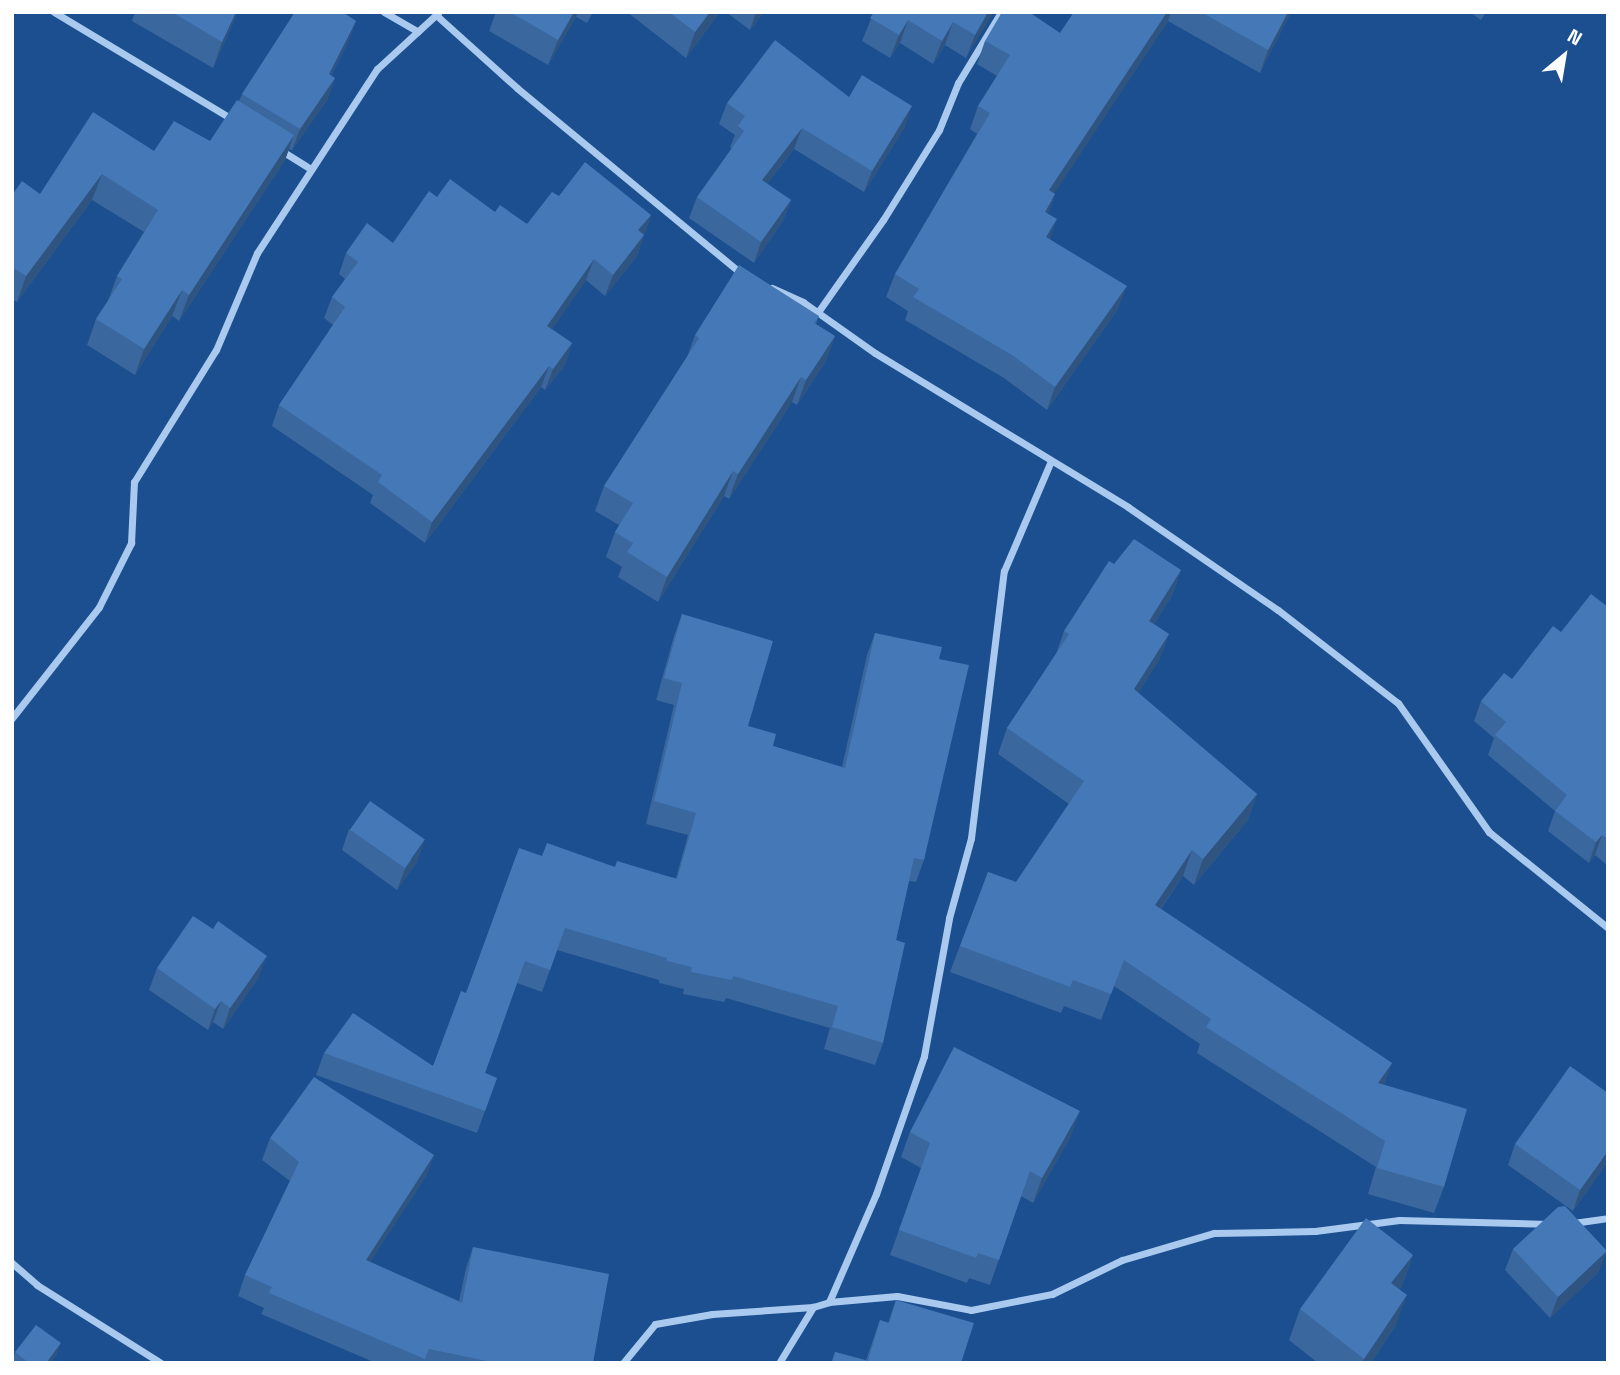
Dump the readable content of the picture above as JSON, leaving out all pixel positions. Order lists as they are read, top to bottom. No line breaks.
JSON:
{"north":"top right"}
